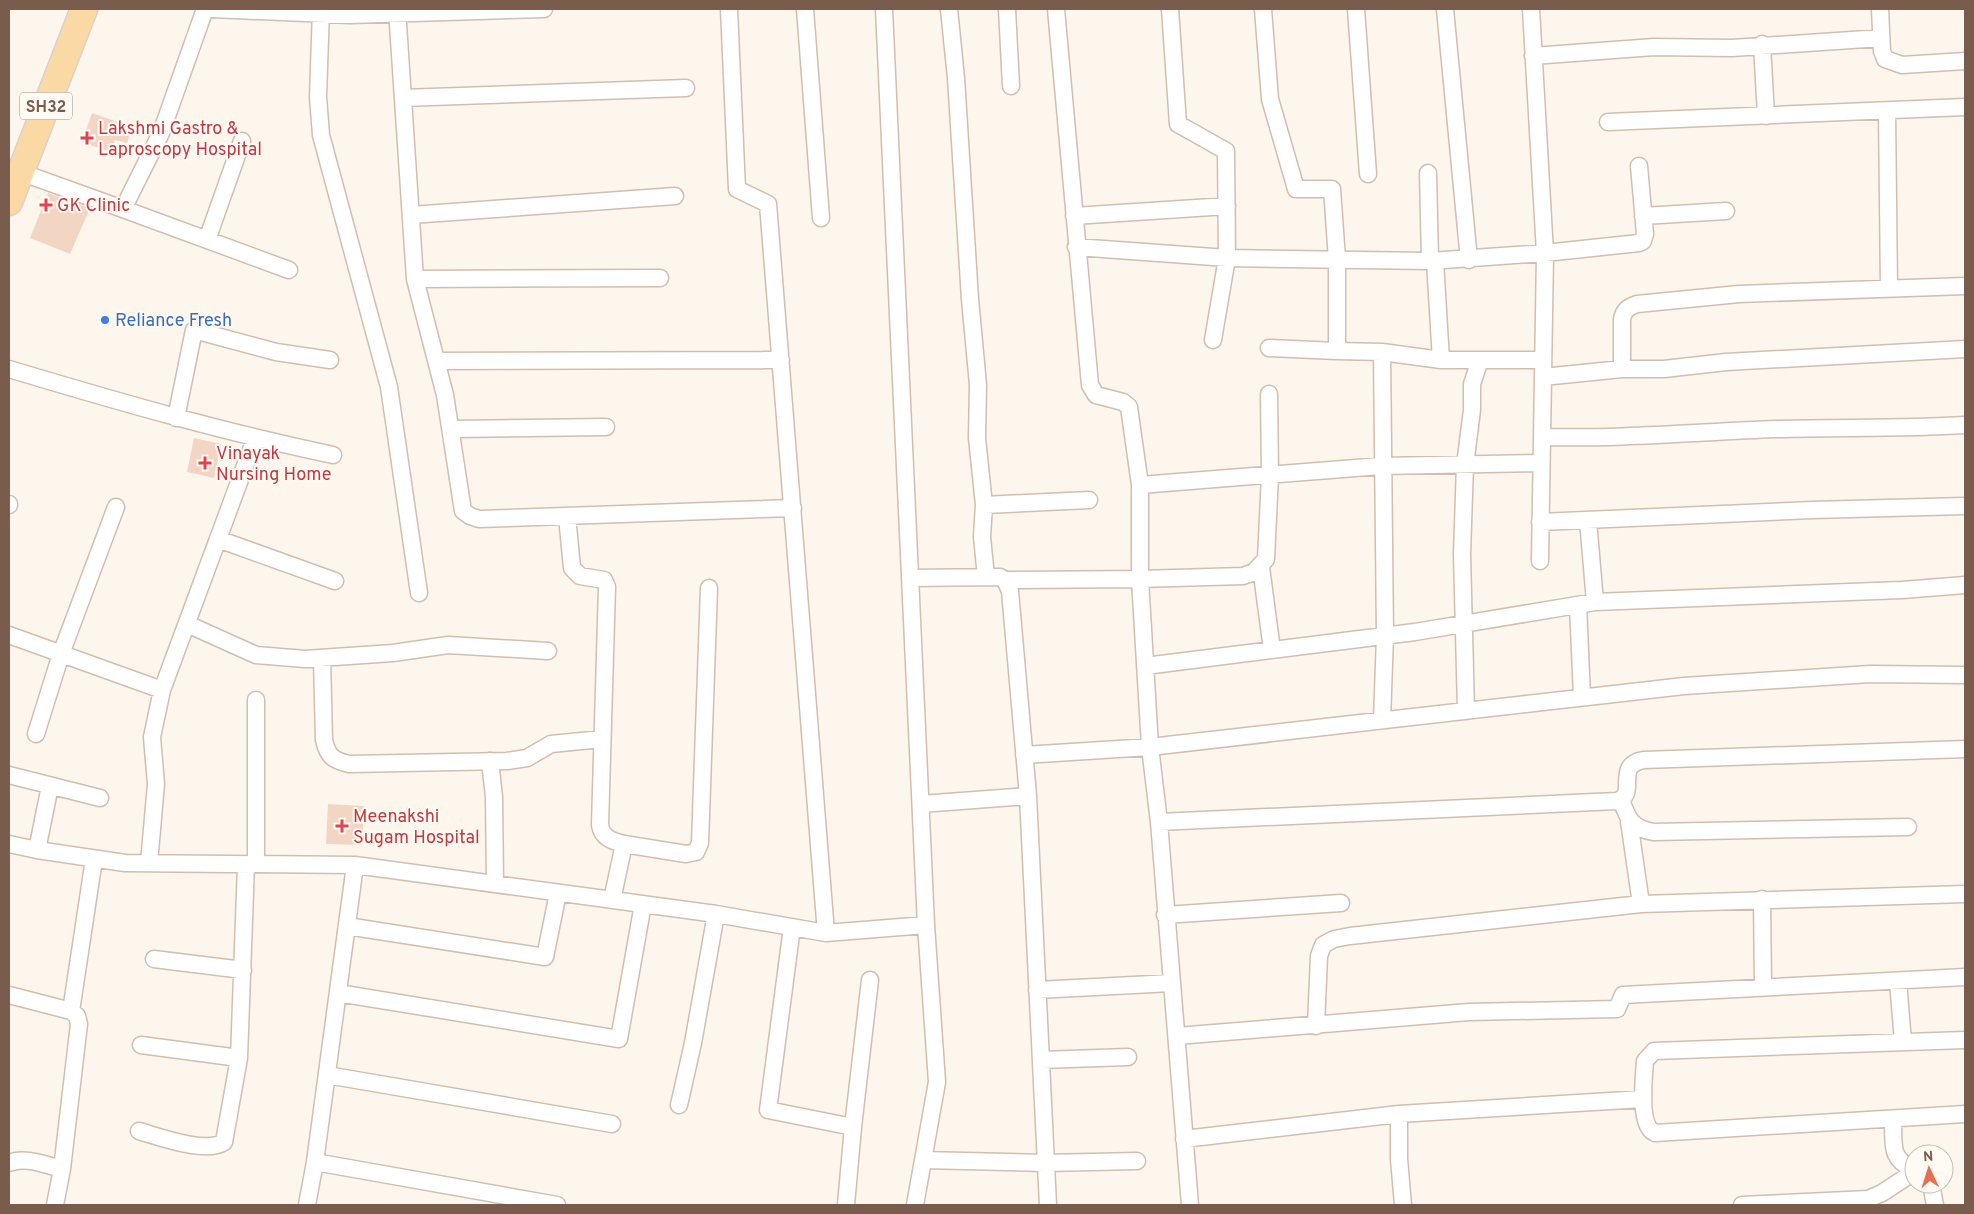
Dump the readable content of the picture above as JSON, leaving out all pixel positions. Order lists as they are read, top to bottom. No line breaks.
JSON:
{"streets":{"main road":["SH32"]},"places":{"health":["Lakshmi Gastro & Laproscopy Hospital","GK Clinic","Vinayak Nursing Home","Meenakshi Sugam Hospital"],"other":["Reliance Fresh"]},"north":"top"}
